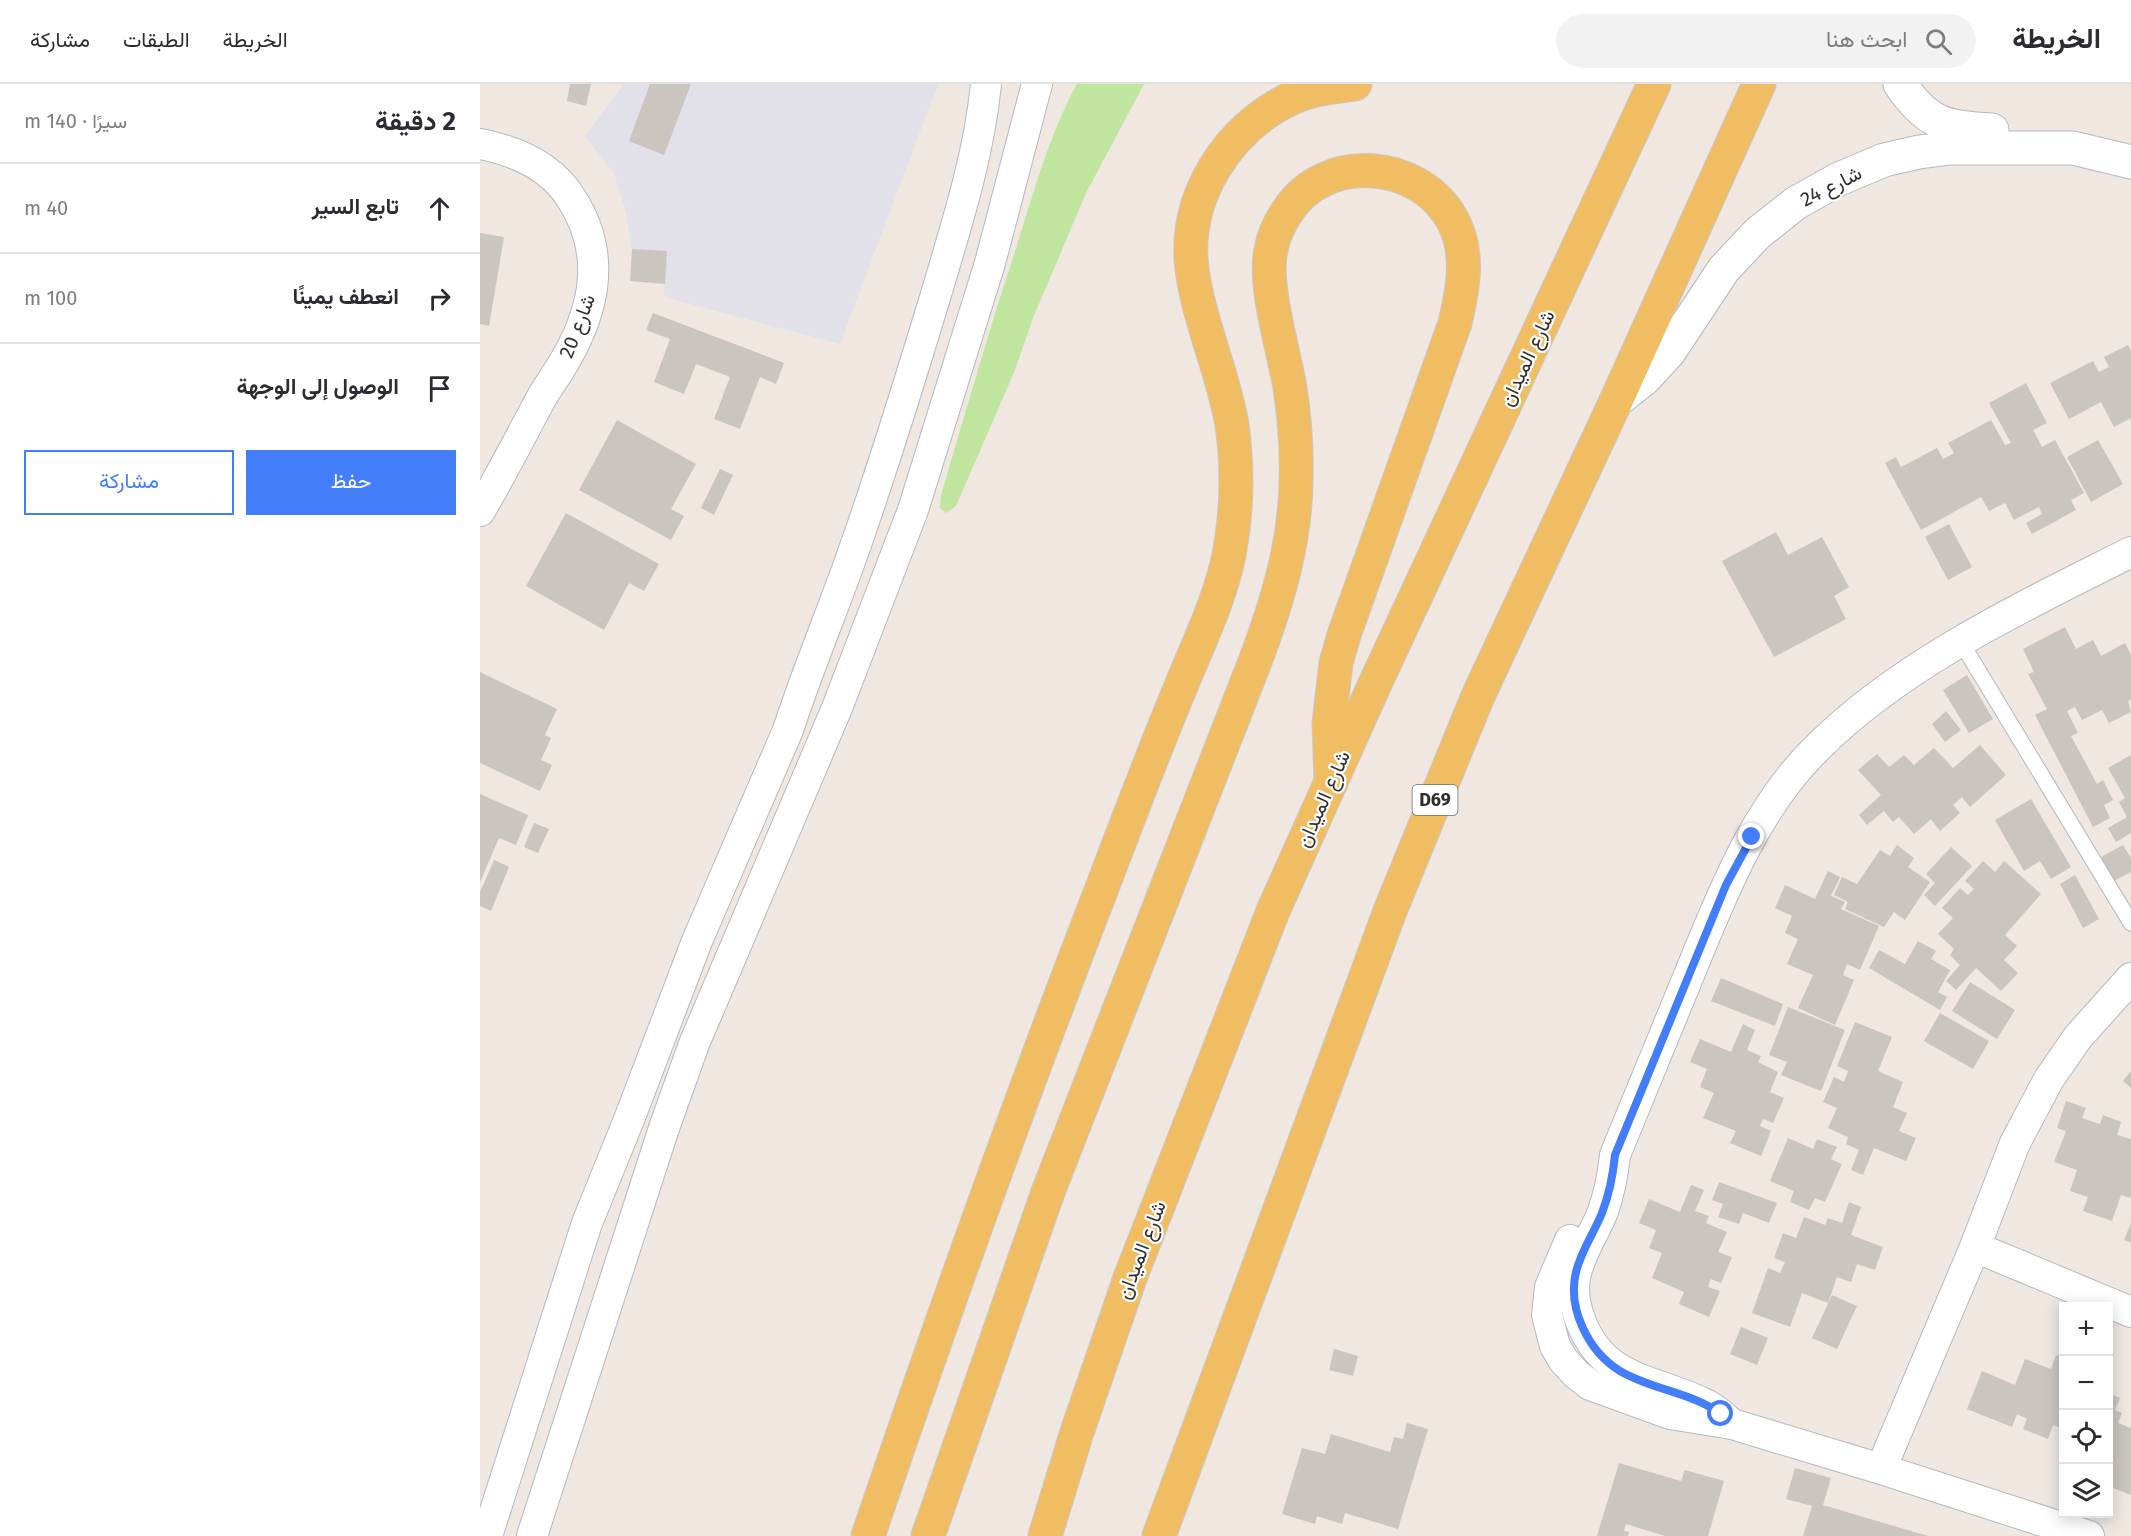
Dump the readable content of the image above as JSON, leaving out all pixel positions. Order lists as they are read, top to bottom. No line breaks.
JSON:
{"streets":{"main road":["شارع الميدان","D69"],"street":["شارع 24","شارع 20"]},"crossings":[["شارع 24","D69"]],"page":{"header":"الخريطة","search":"ابحث هنا","nav":["الخريطة","الطبقات","مشاركة"],"heading":["2 دقيقة","سيرًا · 140 m"],"list":[["تابع السير","40 m"],["انعطف يمينًا","100 m"],"الوصول إلى الوجهة"],"buttons":["حفظ","مشاركة"],"map_buttons":["+","−"]}}
